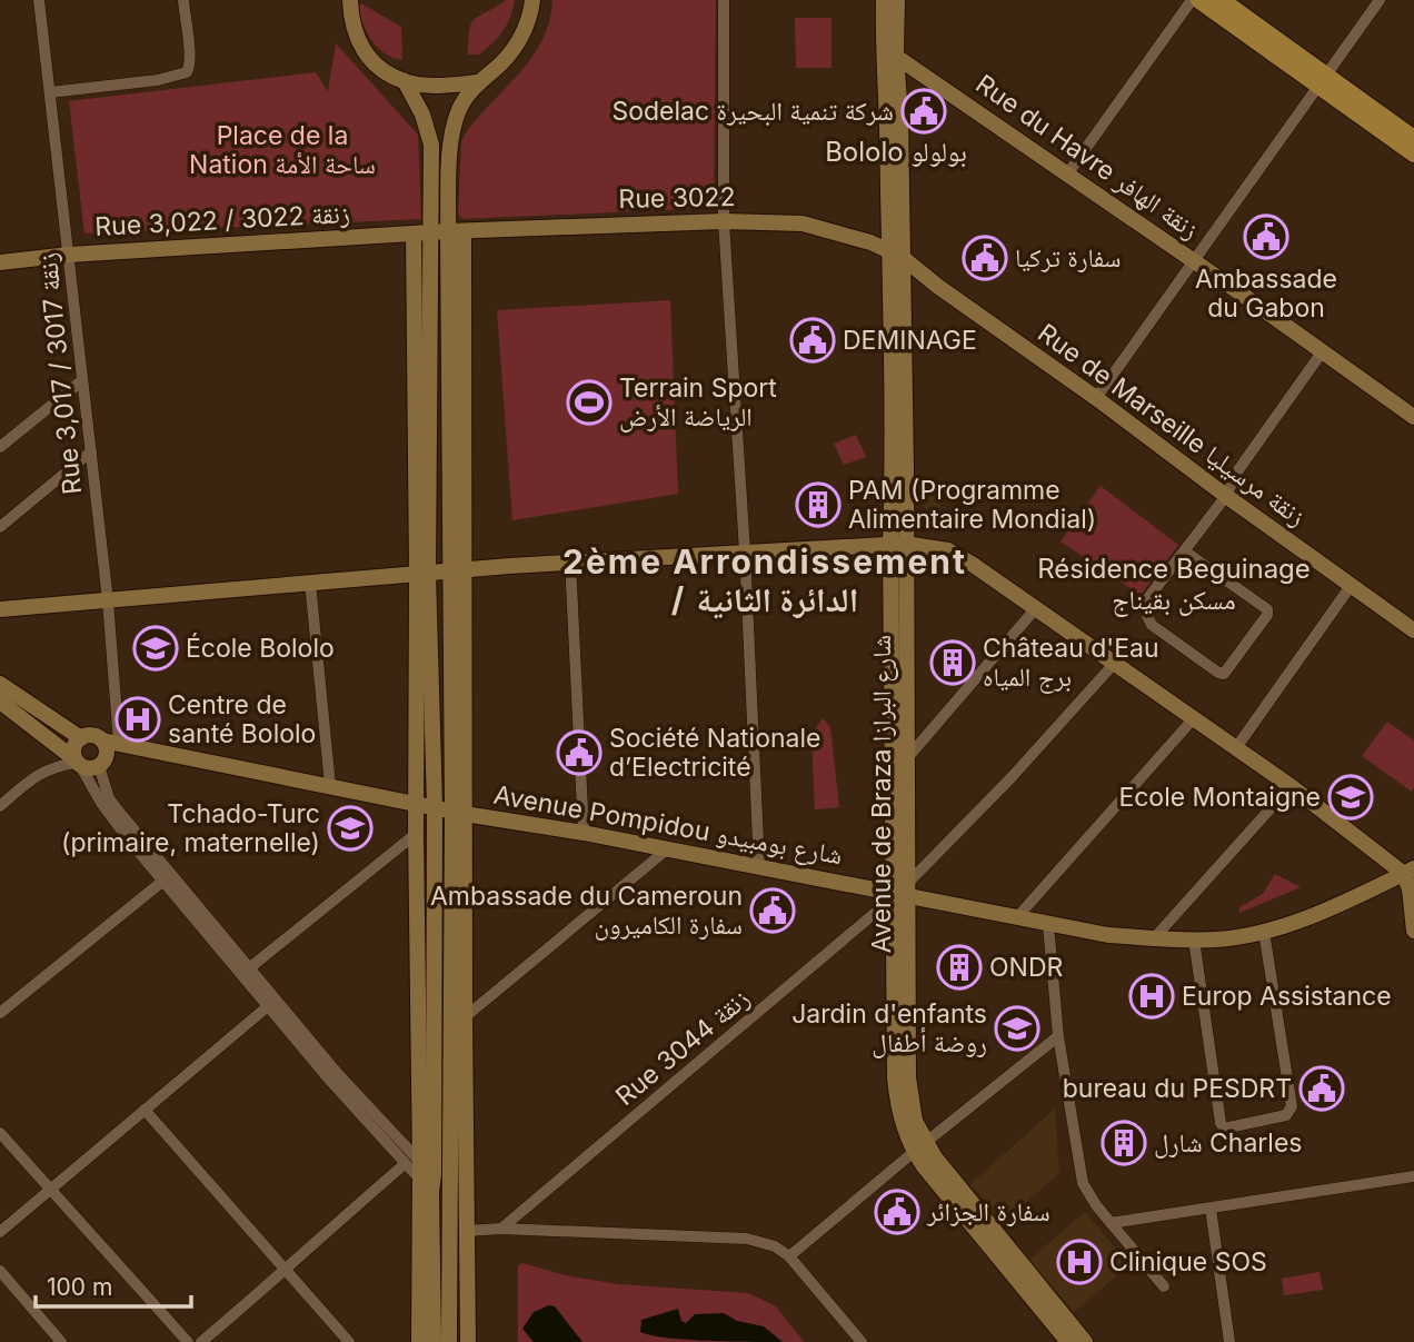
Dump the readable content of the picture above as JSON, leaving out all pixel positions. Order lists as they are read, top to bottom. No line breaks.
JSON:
{"streets":{"main road":["Rue du Havre زنقة الهافر","Rue 3022","Rue 3,022 / زنقة 3022","Rue de Marseille زنقة مرسيليا","Avenue de Braza شارع البرازا","Avenue Pompidou شارع بومبيدو"],"street":["Rue 3,017 / زنقة 3017","Rue 3044 زنقة"]},"crossings":[["Rue du Havre زنقة الهافر","Avenue de Braza شارع البرازا"],["Rue 3022","Rue 3,022 / زنقة 3022"],["Rue 3022","Rue de Marseille زنقة مرسيليا"],["Rue 3022","Avenue de Braza شارع البرازا"],["Rue 3,022 / زنقة 3022","Rue 3,017 / زنقة 3017"],["Rue 3,017 / زنقة 3017","Avenue Pompidou شارع بومبيدو"],["Rue de Marseille زنقة مرسيليا","Avenue de Braza شارع البرازا"],["Avenue de Braza شارع البرازا","Avenue Pompidou شارع بومبيدو"],["Avenue de Braza شارع البرازا","Rue 3044 زنقة"],["Avenue Pompidou شارع بومبيدو","Rue 3044 زنقة"]],"districts":["Bololo بولولو","2ème Arrondissement / الدائرة الثانية","Résidence Beguinage مسكن بقيناج"],"parks":["Place de la Nation ساحة الأمة"],"places":{"public building":["Sodelac شركة تنمية البحيرة","Ambassade du Gabon","سفارة تركيا","DEMINAGE","Société Nationale d’Electricité","Ambassade du Cameroun سفارة الكاميرون","bureau du PESDRT","سفارة الجزائر"],"sports":["Terrain Sport الرياضة الأرض"],"building":["PAM (Programme Alimentaire Mondial)","Château d'Eau برج المياه","ONDR","شارل Charles"],"school or university":["École Bololo","Ecole Montaigne","Tchado-Turc (primaire, maternelle)","Jardin d'enfants روضة أطفال"],"hospital":["Centre de santé Bololo","Europ Assistance","Clinique SOS"]},"scale_bar":"100 m"}
